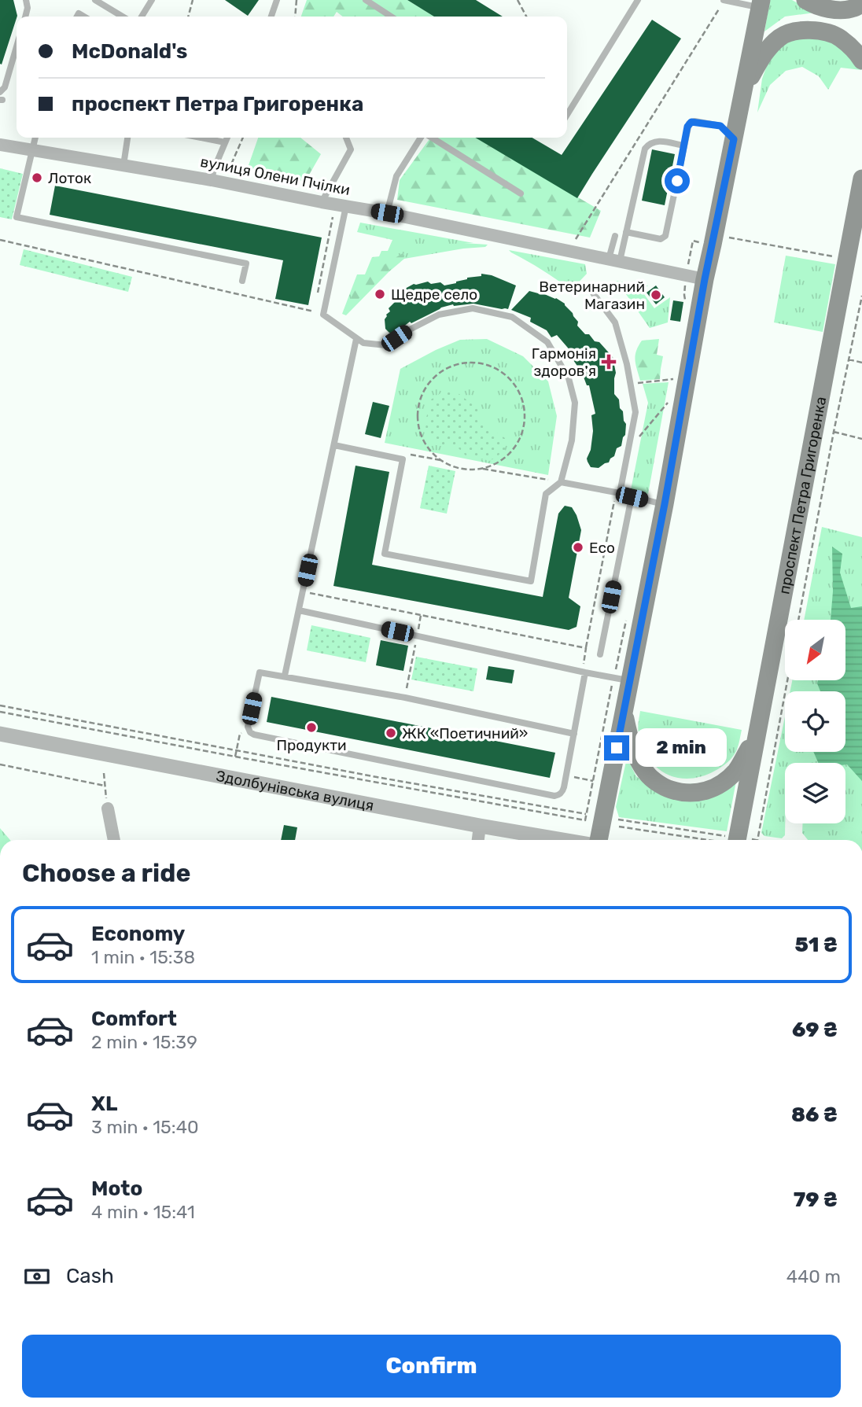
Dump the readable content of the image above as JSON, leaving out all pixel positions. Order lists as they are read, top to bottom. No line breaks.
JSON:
{"streets":{"main road":["проспект Петра Григоренка"],"street":["вулиця Олени Пчілки","Здолбунівська вулиця"]},"places":{"other":["Лоток","Щедре село","Ветеринарний Магазин","Eco","Продукти","ЖК «Поетичний»"],"health":["Гармонія здоров'я"]},"north":"bottom left","page":{"banner":["McDonald's","проспект Петра Григоренка"],"bubble":"2 min","heading":"Choose a ride","list":[{"name":"Economy","note":"1 min · 15:38","value":"51 ₴"},{"name":"Comfort","note":"2 min · 15:39","value":"69 ₴"},{"name":"XL","note":"3 min · 15:40","value":"86 ₴"},{"name":"Moto","note":"4 min · 15:41","value":"79 ₴"}],"pay":["Cash","440 m"],"buttons":"Confirm"}}
